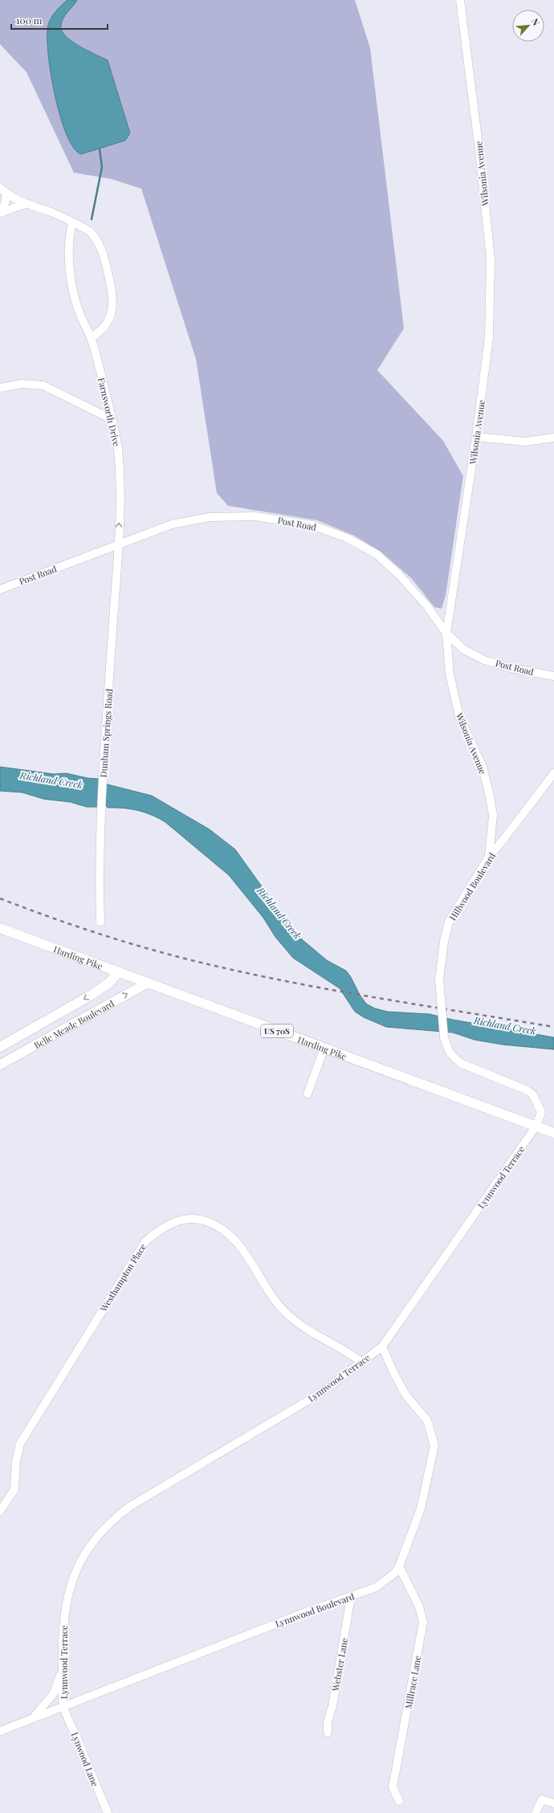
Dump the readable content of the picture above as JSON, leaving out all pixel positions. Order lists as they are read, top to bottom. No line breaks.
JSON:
{"streets":{"main road":["Harding Pike","Belle Meade Boulevard","US 70S"],"street":["Wilsonia Avenue","Farnsworth Drive","Post Road","Dunham Springs Road","Hillwood Boulevard","Lynnwood Terrace","Westhampton Place","Lynnwood Boulevard","Webster Lane","Millrace Lane","Lynwood Lane"]},"crossings":[["Wilsonia Avenue","Post Road"],["Wilsonia Avenue","Hillwood Boulevard"],["Farnsworth Drive","Post Road"],["Farnsworth Drive","Dunham Springs Road"],["Post Road","Dunham Springs Road"],["Hillwood Boulevard","Lynnwood Terrace"],["Harding Pike","Belle Meade Boulevard"],["Harding Pike","Lynnwood Terrace"],["Lynnwood Terrace","Westhampton Place"],["Lynnwood Terrace","Lynnwood Boulevard"],["Lynnwood Terrace","Lynwood Lane"],["Lynnwood Boulevard","Webster Lane"],["Lynnwood Boulevard","Millrace Lane"],["Lynnwood Boulevard","Lynwood Lane"]],"one_way":["Farnsworth Drive"],"water":["Richland Creek"],"scale_bar":"100 m","north":"top right"}
